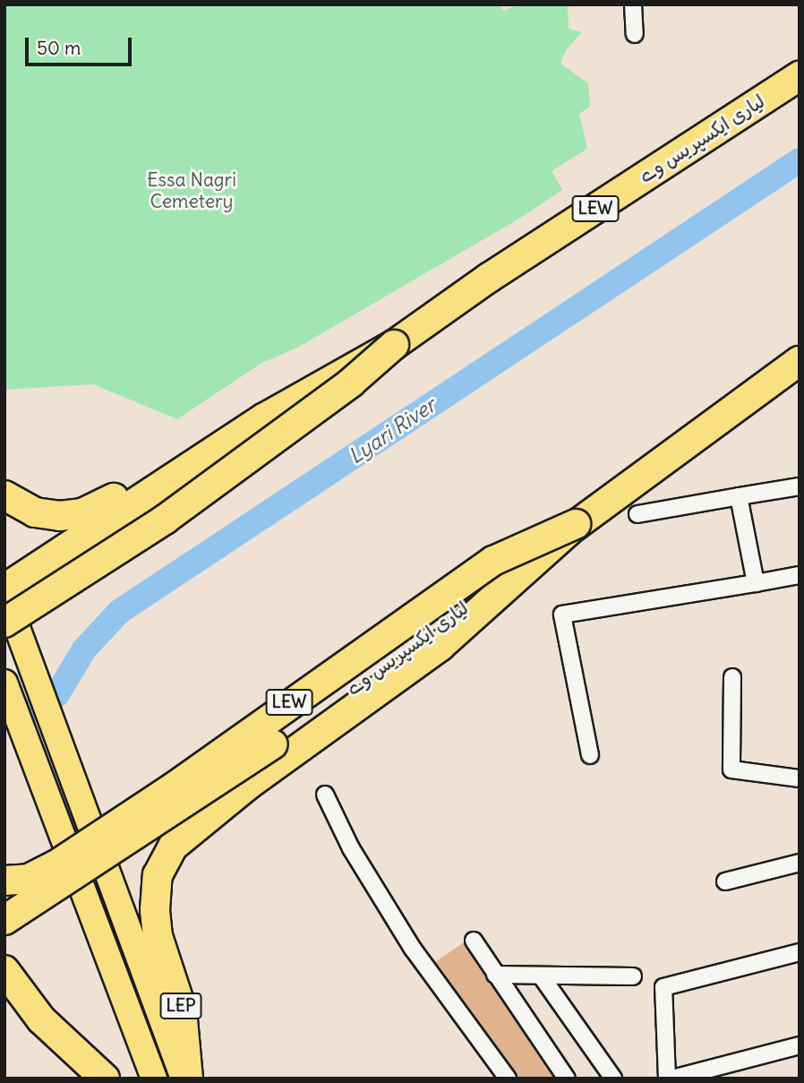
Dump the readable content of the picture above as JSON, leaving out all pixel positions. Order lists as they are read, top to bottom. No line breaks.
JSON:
{"streets":{"highway":["لیاری ایکسپریس وے","LEW","LEP"]},"crossings":[["لیاری ایکسپریس وے","LEW"],["LEW","LEP"]],"water":["Lyari River"],"parks":["Essa Nagri Cemetery"],"scale_bar":"50 m"}
